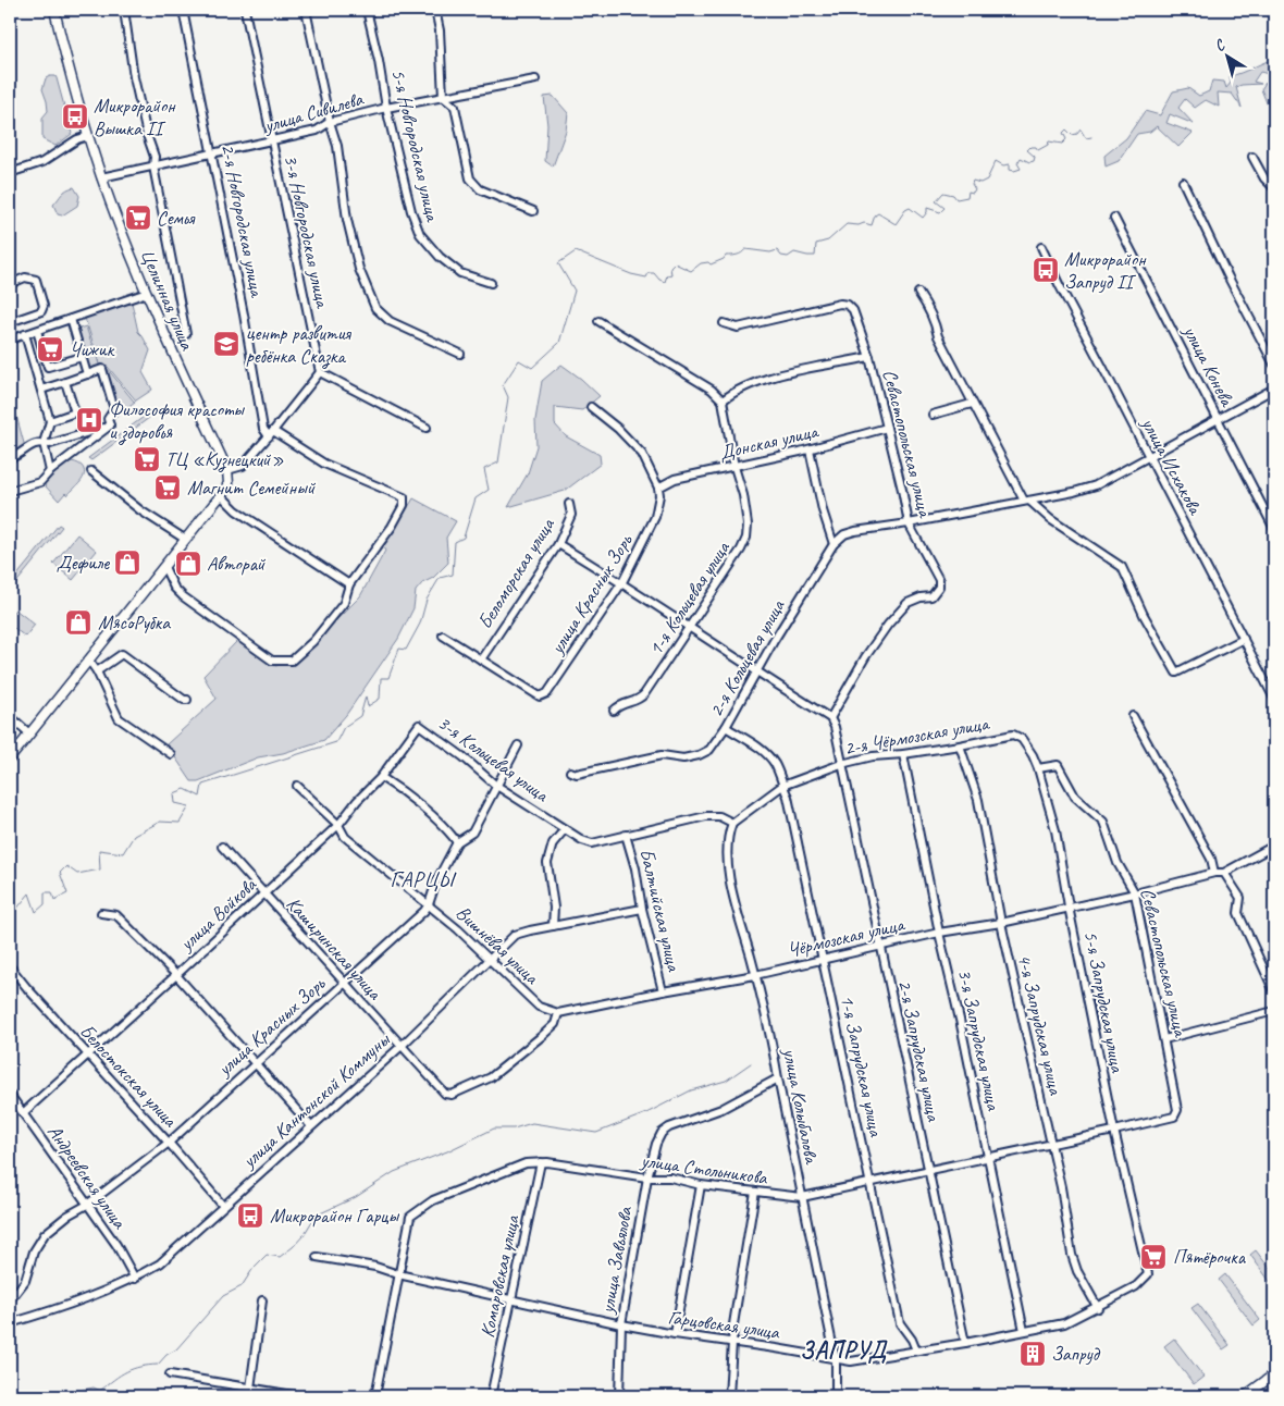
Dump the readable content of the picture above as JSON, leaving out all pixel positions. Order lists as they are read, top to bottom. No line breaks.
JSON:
{"streets":{"main road":["Целинная улица"],"street":["улица Сивилева","5-я Новгородская улица","2-я Новгородская улица","3-я Новгородская улица","улица Конева","Донская улица","Севастопольская улица","улица Исхакова","Беломорская улица","улица Красных Зорь","1-я Кольцевая улица","2-я Кольцевая улица","2-я Чёрмозская улица","3-я Кольцевая улица","Балтийская улица","улица Войкова","Чёрмозская улица","Вишнёвая улица","Каширинская улица","5-я Запрудская улица","4-я Запрудская улица","3-я Запрудская улица","2-я Запрудская улица","1-я Запрудская улица","Белостокская улица","улица Кантонской Коммуны","улица Колыбалова","улица Стольникова","Андреевская улица","улица Завьялова","Комаровская улица","Гарцовская улица"]},"crossings":[["улица Сивилева","5-я Новгородская улица"],["улица Сивилева","2-я Новгородская улица"],["улица Сивилева","3-я Новгородская улица"],["улица Сивилева","Целинная улица"],["Донская улица","Севастопольская улица"],["Донская улица","улица Красных Зорь"],["Донская улица","1-я Кольцевая улица"],["Севастопольская улица","Чёрмозская улица"],["Севастопольская улица","5-я Запрудская улица"],["Севастопольская улица","2-я Запрудская улица"],["Севастопольская улица","улица Стольникова"],["Беломорская улица","улица Красных Зорь"],["улица Красных Зорь","3-я Кольцевая улица"],["улица Красных Зорь","Вишнёвая улица"],["улица Красных Зорь","Каширинская улица"],["улица Красных Зорь","Белостокская улица"],["улица Красных Зорь","Андреевская улица"],["2-я Кольцевая улица","1-я Запрудская улица"],["2-я Чёрмозская улица","3-я Кольцевая улица"],["2-я Чёрмозская улица","5-я Запрудская улица"],["2-я Чёрмозская улица","4-я Запрудская улица"],["2-я Чёрмозская улица","3-я Запрудская улица"],["2-я Чёрмозская улица","2-я Запрудская улица"],["2-я Чёрмозская улица","1-я Запрудская улица"],["2-я Чёрмозская улица","улица Колыбалова"],["3-я Кольцевая улица","Балтийская улица"],["3-я Кольцевая улица","улица Войкова"],["3-я Кольцевая улица","улица Колыбалова"],["Балтийская улица","Чёрмозская улица"],["Балтийская улица","улица Кантонской Коммуны"],["улица Войкова","Вишнёвая улица"],["улица Войкова","Каширинская улица"],["улица Войкова","Белостокская улица"],["улица Войкова","Андреевская улица"],["Чёрмозская улица","Вишнёвая улица"],["Чёрмозская улица","Каширинская улица"],["Чёрмозская улица","5-я Запрудская улица"],["Чёрмозская улица","4-я Запрудская улица"],["Чёрмозская улица","3-я Запрудская улица"],["Чёрмозская улица","2-я Запрудская улица"],["Чёрмозская улица","1-я Запрудская улица"],["Чёрмозская улица","улица Колыбалова"],["Вишнёвая улица","Каширинская улица"],["Вишнёвая улица","улица Кантонской Коммуны"],["Каширинская улица","улица Кантонской Коммуны"],["5-я Запрудская улица","улица Стольникова"],["5-я Запрудская улица","Гарцовская улица"],["4-я Запрудская улица","улица Стольникова"],["4-я Запрудская улица","Гарцовская улица"],["3-я Запрудская улица","улица Стольникова"],["3-я Запрудская улица","Гарцовская улица"],["2-я Запрудская улица","улица Стольникова"],["2-я Запрудская улица","Гарцовская улица"],["1-я Запрудская улица","улица Стольникова"],["1-я Запрудская улица","Гарцовская улица"],["Белостокская улица","улица Кантонской Коммуны"],["улица Кантонской Коммуны","Андреевская улица"],["улица Колыбалова","улица Стольникова"],["улица Колыбалова","улица Завьялова"],["улица Колыбалова","Гарцовская улица"],["улица Стольникова","улица Завьялова"],["улица Стольникова","Комаровская улица"],["улица Стольникова","Гарцовская улица"],["улица Завьялова","Гарцовская улица"],["Комаровская улица","Гарцовская улица"]],"districts":["ГАРЦЫ","ЗАПРУД"],"places":{"bus stop":["Микрорайон Вышка II","Микрорайон Запруд II","Микрорайон Гарцы"],"supermarket":["Семья","Чижик","ТЦ «Кузнецкий»","Магнит Семейный","Пятёрочка"],"school or university":["центр развития ребёнка Сказка"],"hospital":["Философия красоты и здоровья"],"shop":["Дефиле","Авторай","МясоРубка"],"building":["Запруд"]},"north":"top left"}
